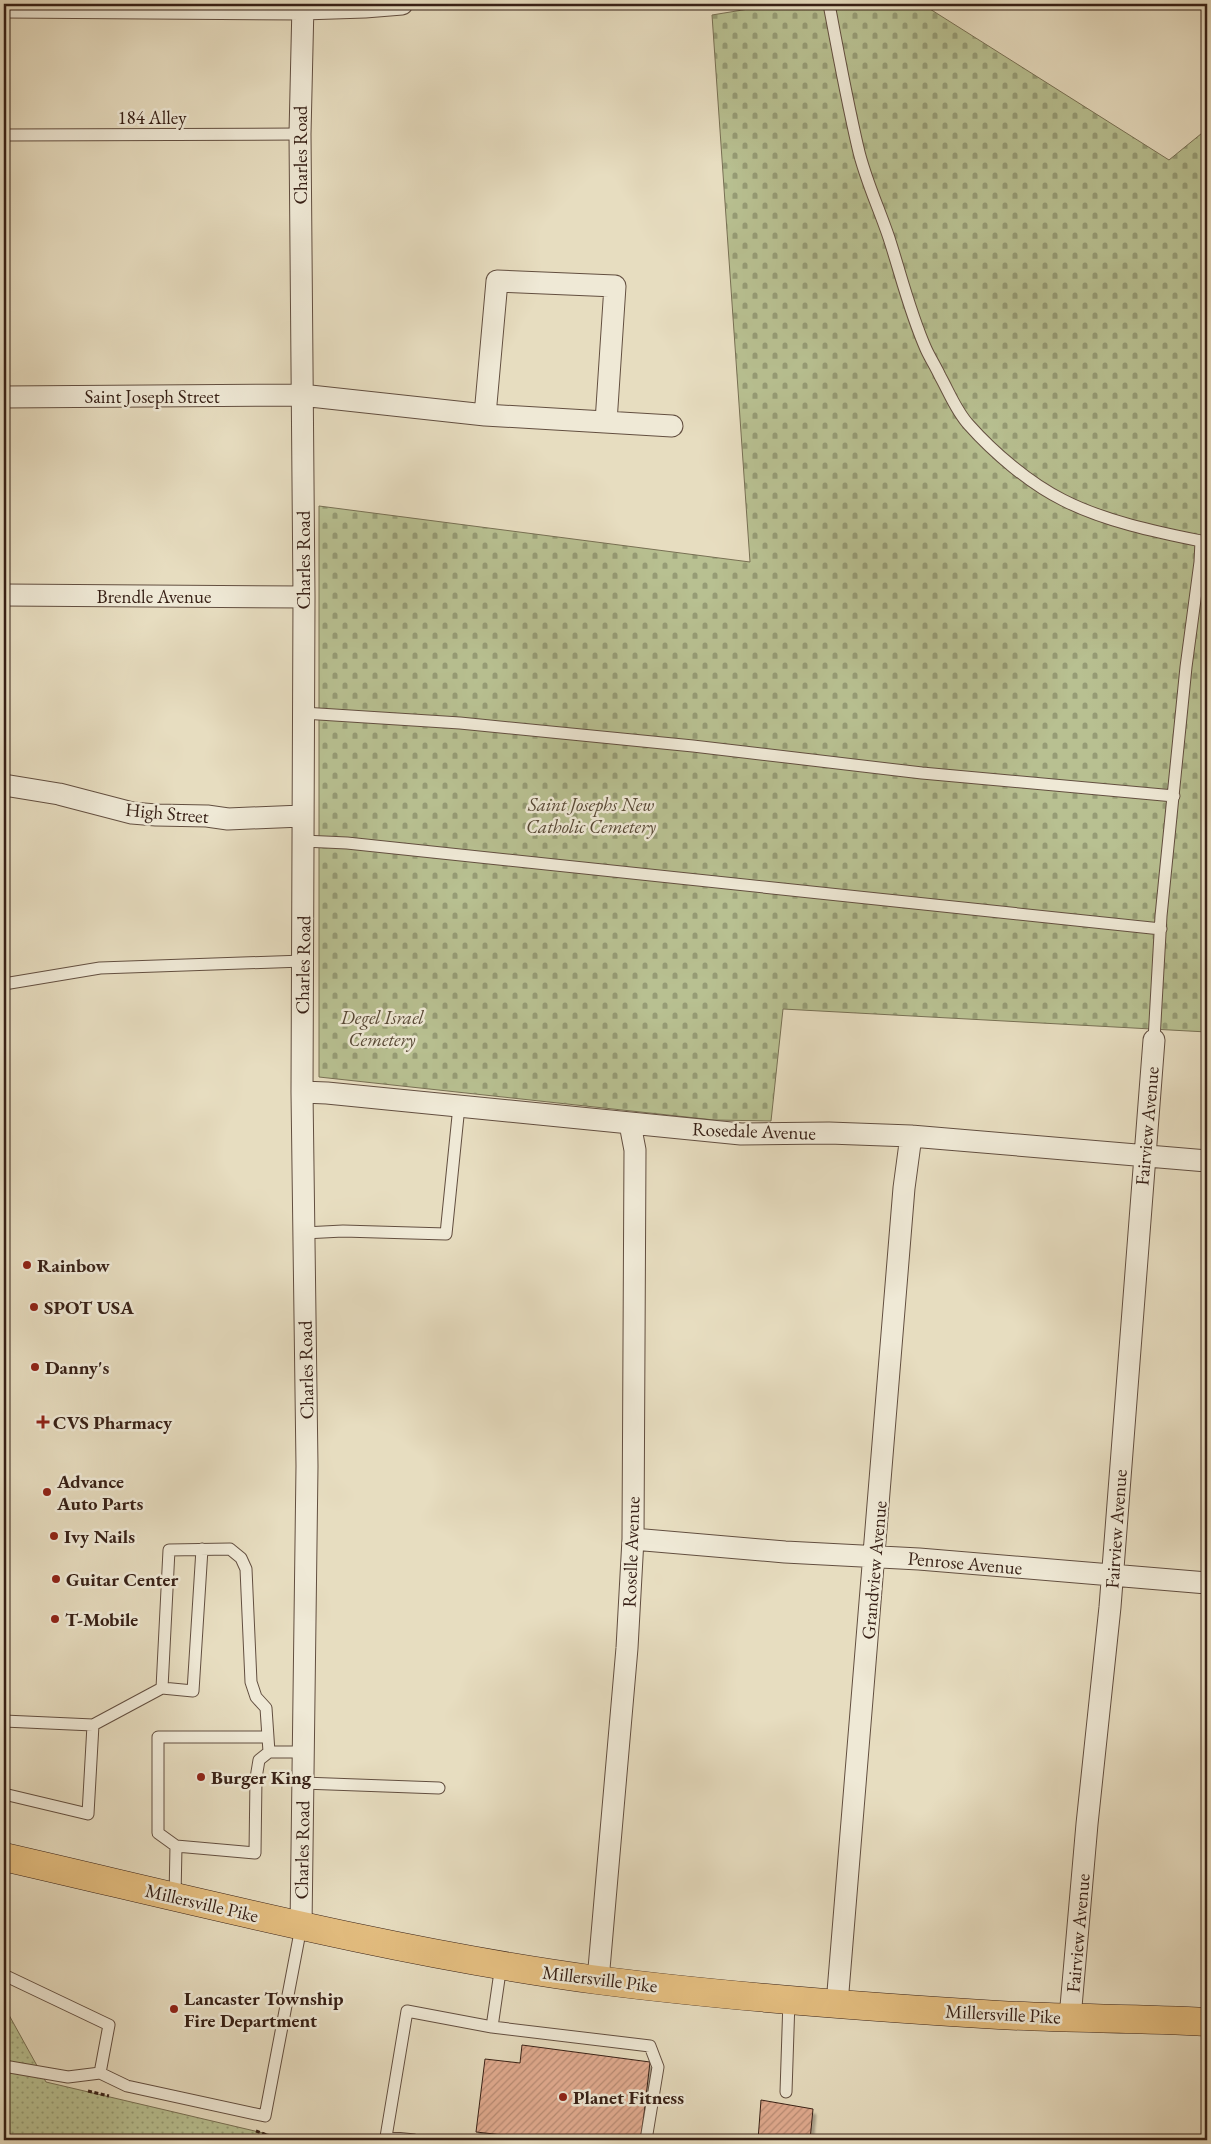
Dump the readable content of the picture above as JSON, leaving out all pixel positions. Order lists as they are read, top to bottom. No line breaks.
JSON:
{"streets":{"main road":["Millersville Pike"],"street":["Charles Road","Saint Joseph Street","Brendle Avenue","High Street","Fairview Avenue","Rosedale Avenue","Roselle Avenue","Penrose Avenue","Grandview Avenue"],"lane":["184 Alley"]},"crossings":[["184 Alley","Charles Road"],["Charles Road","Saint Joseph Street"],["Charles Road","Brendle Avenue"],["Charles Road","High Street"],["Charles Road","Rosedale Avenue"],["Charles Road","Millersville Pike"],["Fairview Avenue","Rosedale Avenue"],["Fairview Avenue","Penrose Avenue"],["Fairview Avenue","Millersville Pike"],["Rosedale Avenue","Roselle Avenue"],["Rosedale Avenue","Grandview Avenue"],["Roselle Avenue","Penrose Avenue"],["Roselle Avenue","Millersville Pike"],["Penrose Avenue","Grandview Avenue"],["Grandview Avenue","Millersville Pike"]],"parks":["Saint Josephs New Catholic Cemetery","Degel Israel Cemetery"],"places":{"other":["Rainbow","SPOT USA","Danny's","Advance Auto Parts","Ivy Nails","Guitar Center","T-Mobile","Burger King","Lancaster Township Fire Department","Planet Fitness"],"health":["CVS Pharmacy"]}}
